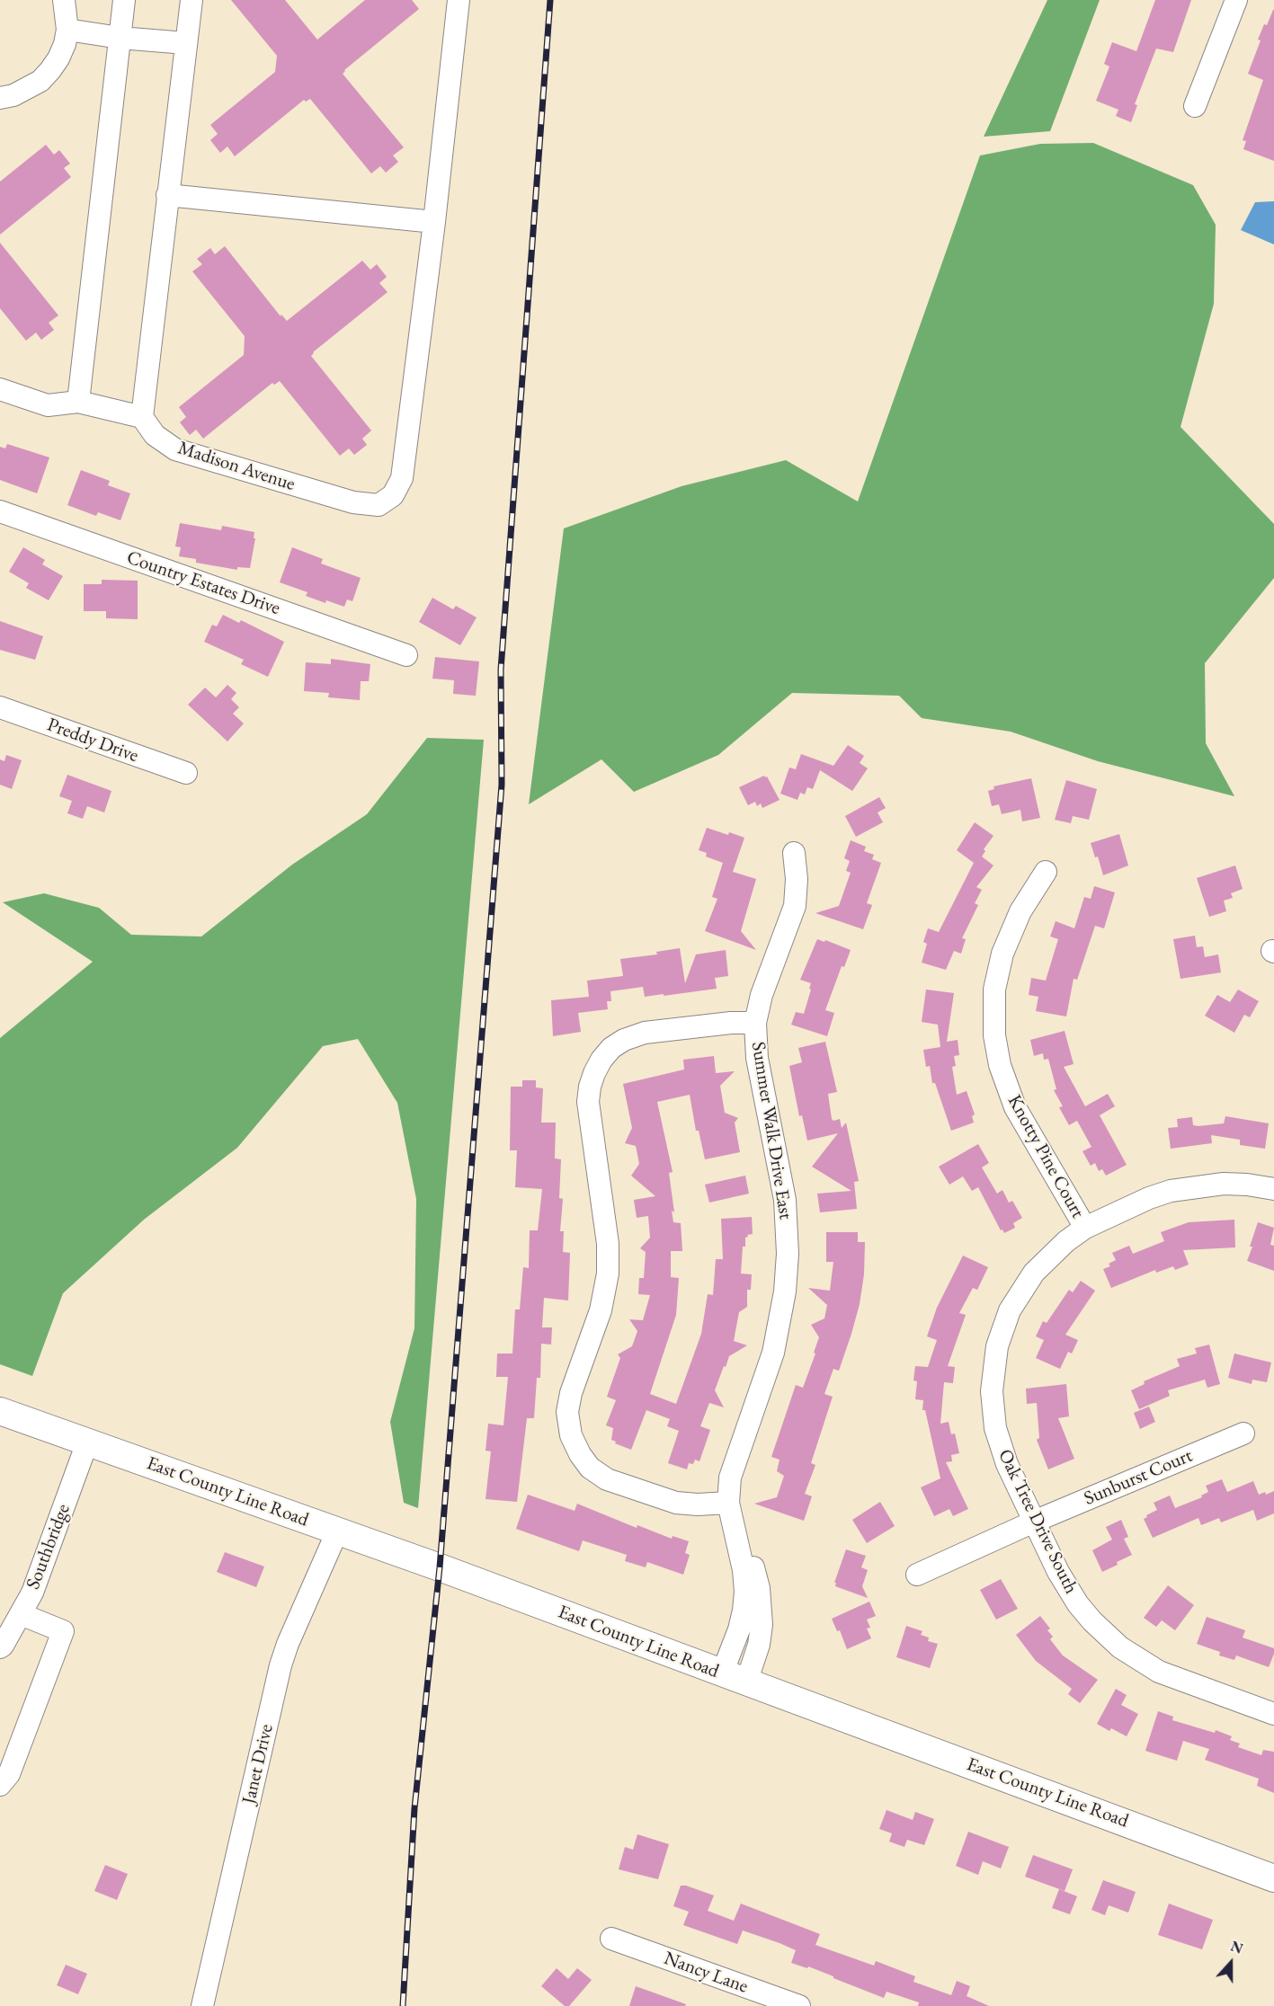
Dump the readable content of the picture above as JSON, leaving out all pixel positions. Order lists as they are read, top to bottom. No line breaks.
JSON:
{"streets":{"main road":["East County Line Road"],"street":["Madison Avenue","Country Estates Drive","Preddy Drive","Summer Walk Drive East","Knotty Pine Court","Sunburst Court","Oak Tree Drive South","Southbridge","Janet Drive","Nancy Lane"]},"crossings":[["Summer Walk Drive East","East County Line Road"],["Knotty Pine Court","Oak Tree Drive South"],["Sunburst Court","Oak Tree Drive South"],["East County Line Road","Southbridge"],["East County Line Road","Janet Drive"]],"north":"top"}
